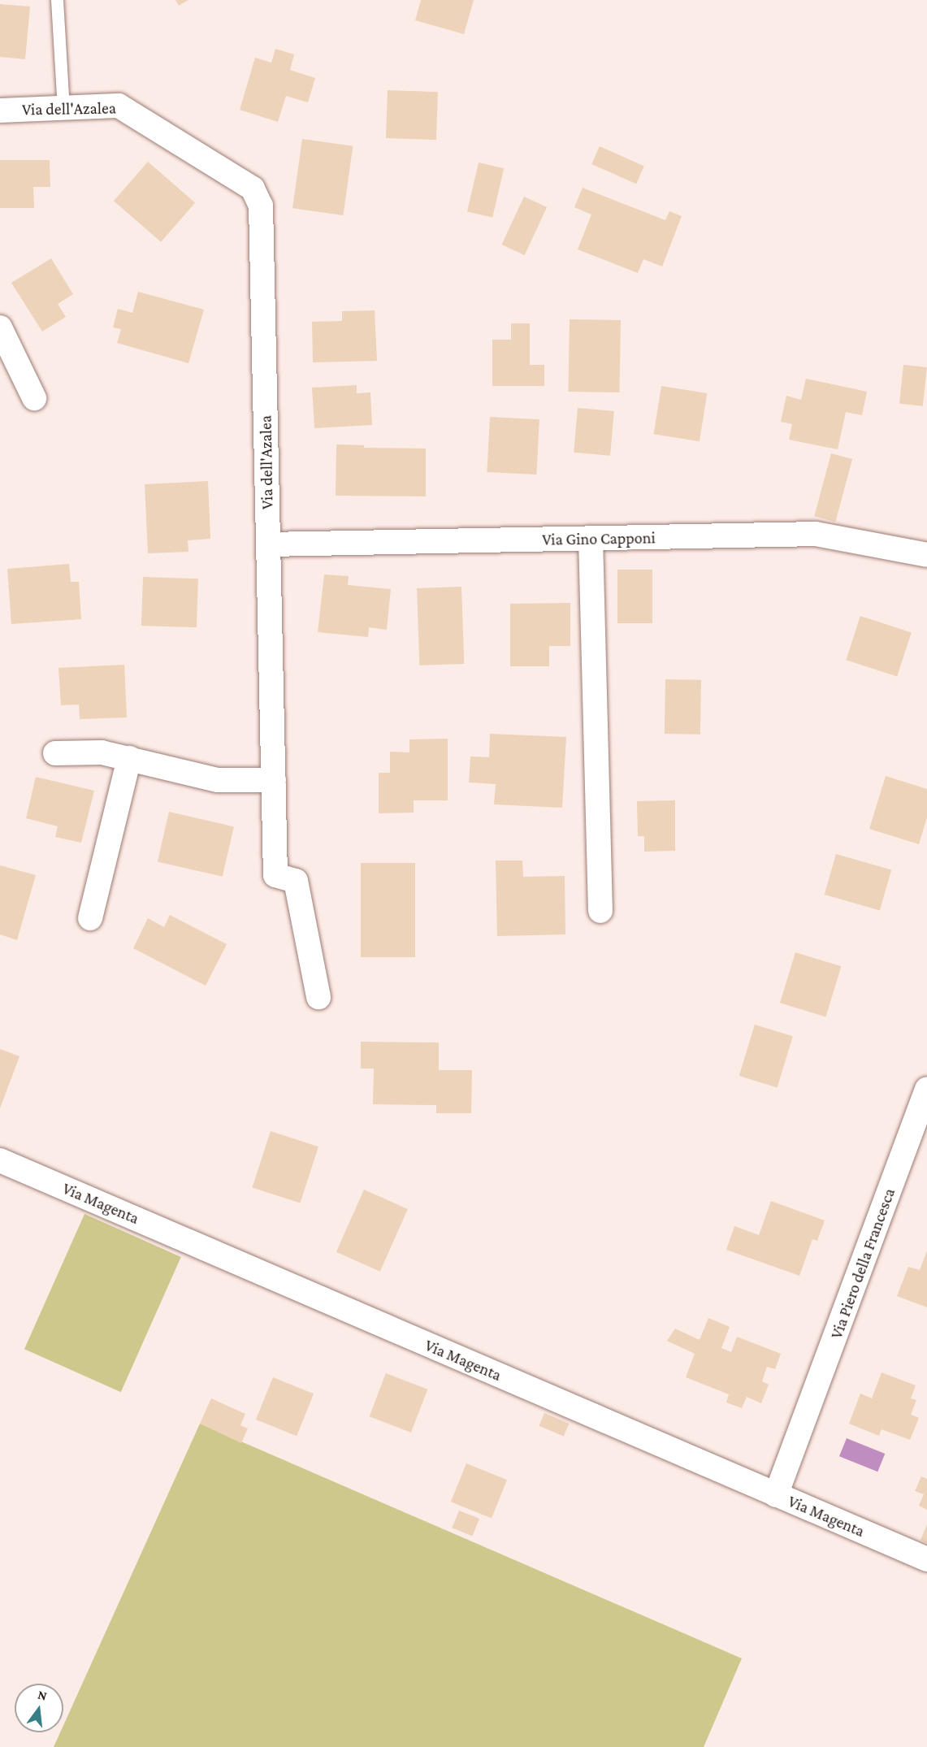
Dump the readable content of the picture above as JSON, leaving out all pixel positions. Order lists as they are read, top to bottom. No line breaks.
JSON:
{"streets":{"street":["Via dell'Azalea","Via Gino Capponi","Via Magenta","Via Piero della Francesca"]},"crossings":[["Via dell'Azalea","Via Gino Capponi"],["Via Magenta","Via Piero della Francesca"]],"north":"top"}
